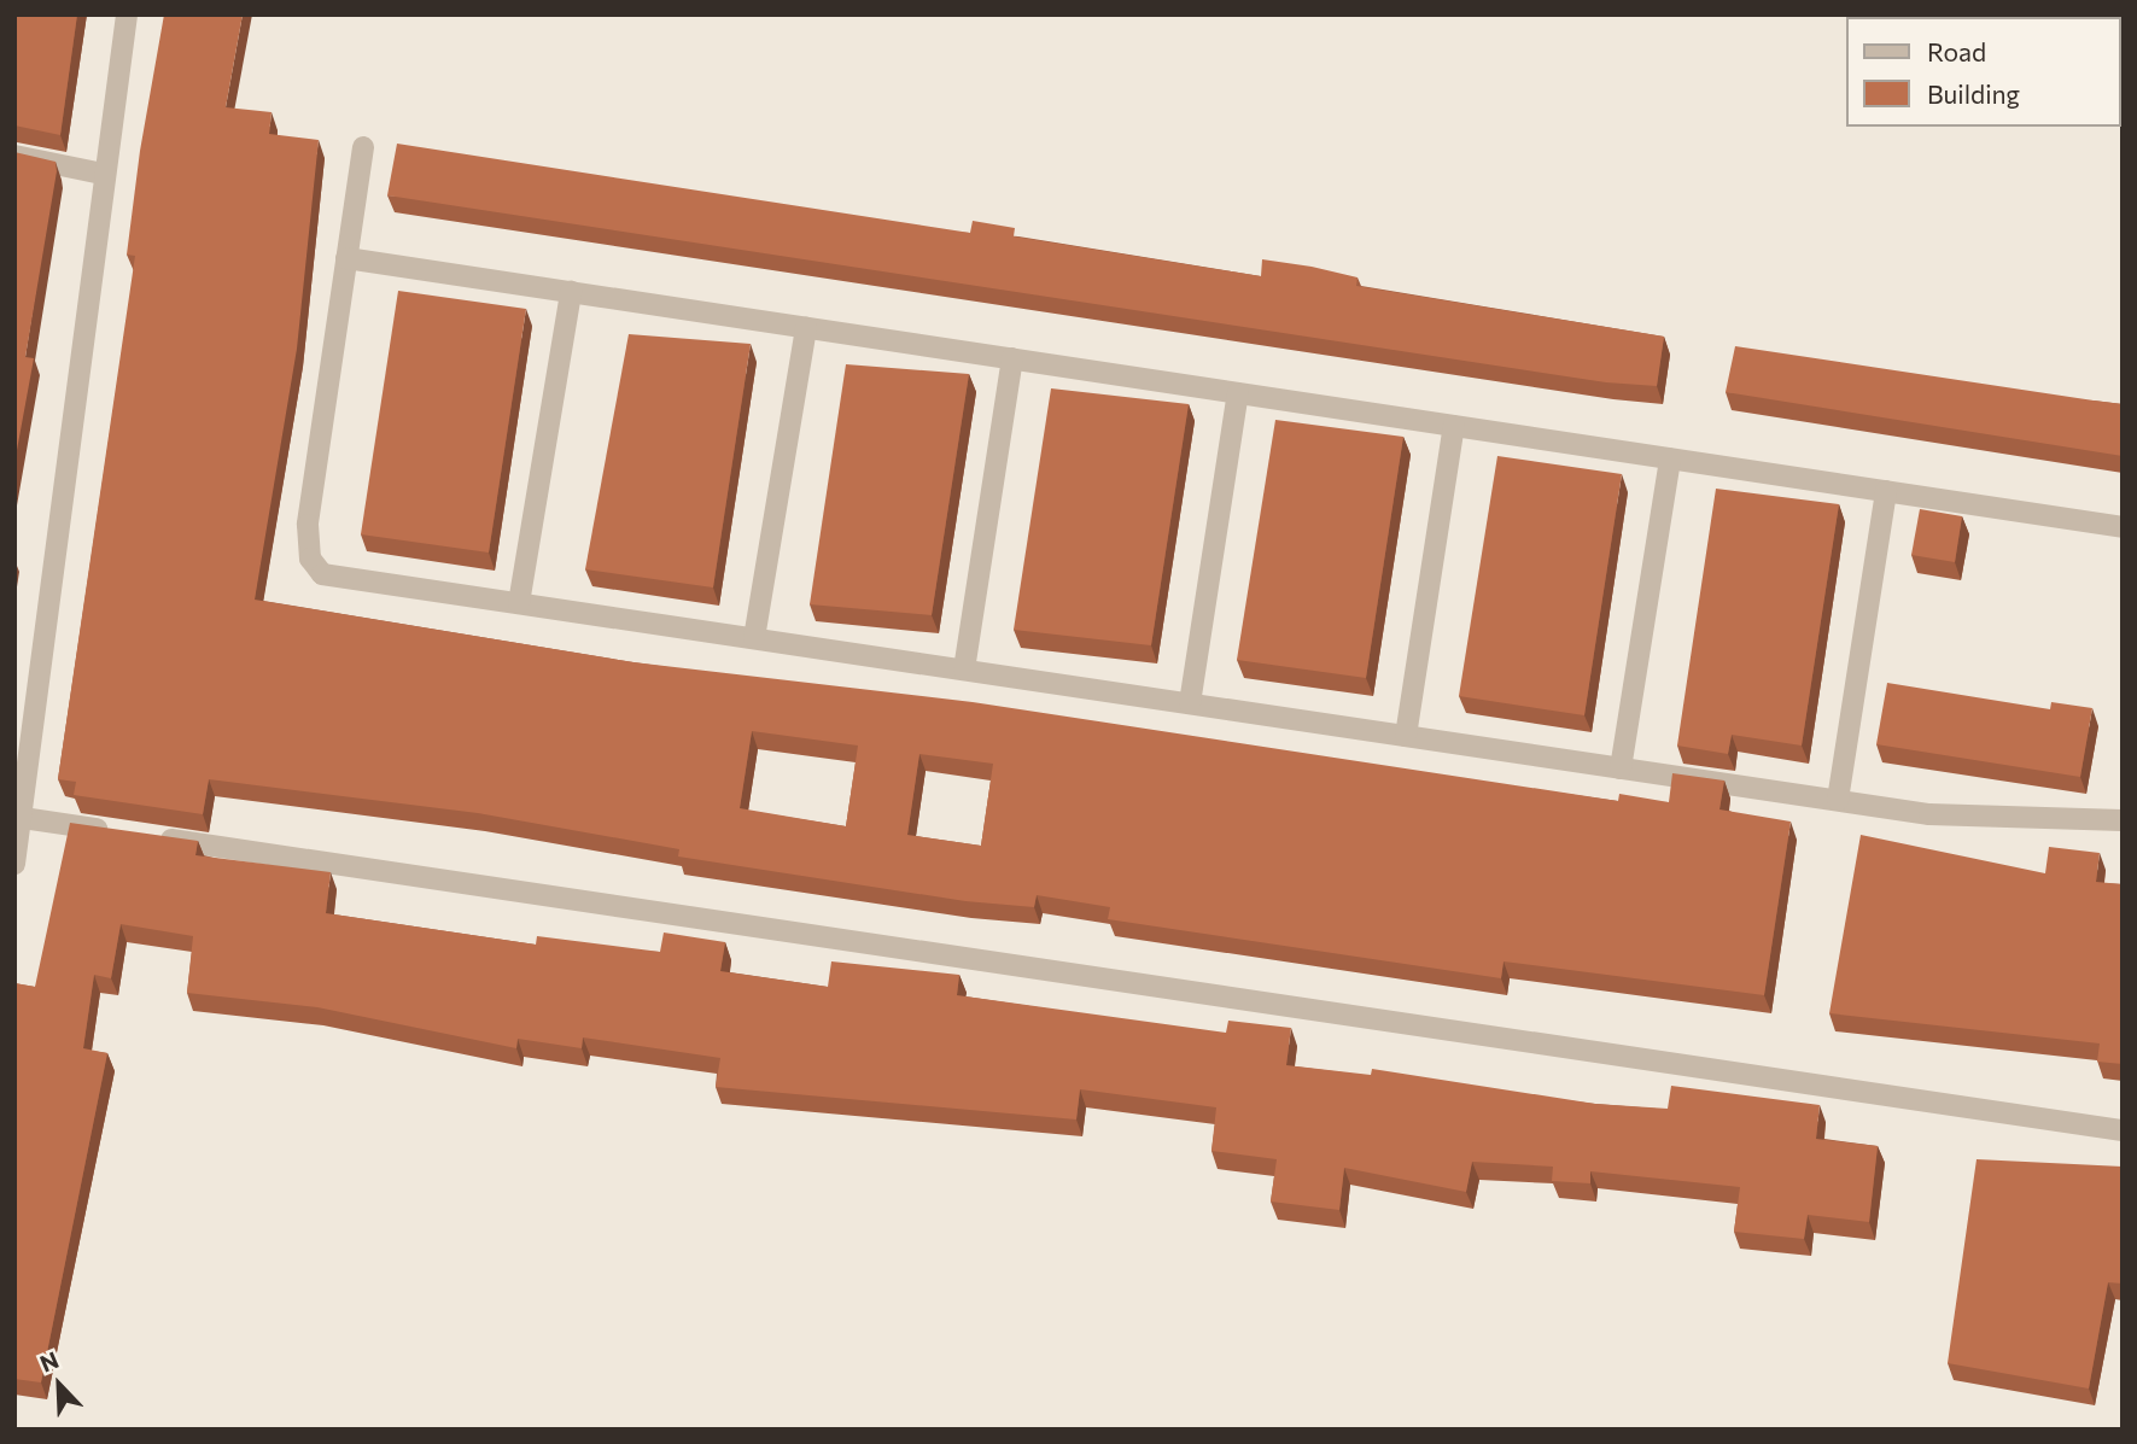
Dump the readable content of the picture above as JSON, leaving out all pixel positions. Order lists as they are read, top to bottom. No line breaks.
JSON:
{"legend":["Road","Building"],"north":"top left"}
